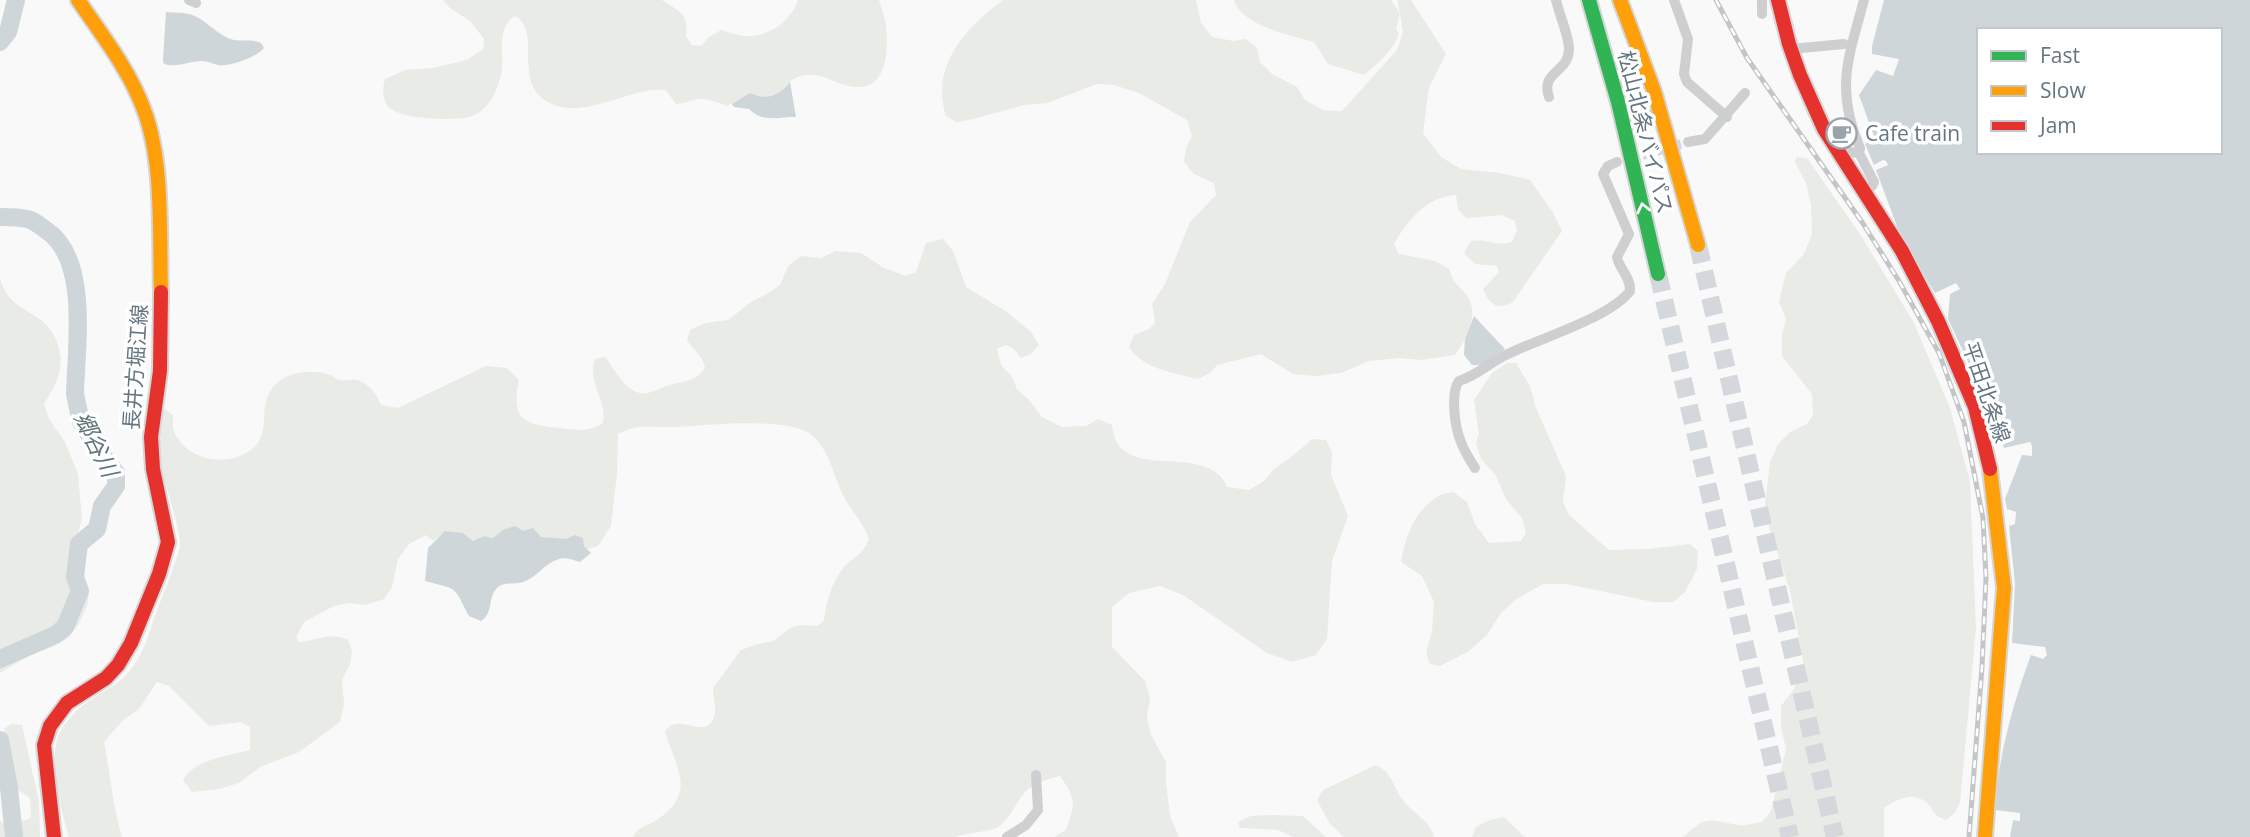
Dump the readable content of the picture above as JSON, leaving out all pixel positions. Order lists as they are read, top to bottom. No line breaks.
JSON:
{"streets":{"main road":["松山北条バイパス","長井方堀江線","平田北条線"]},"water":["郷谷川"],"places":{"cafe":["Cafe train"]},"legend":["Fast","Slow","Jam"]}
